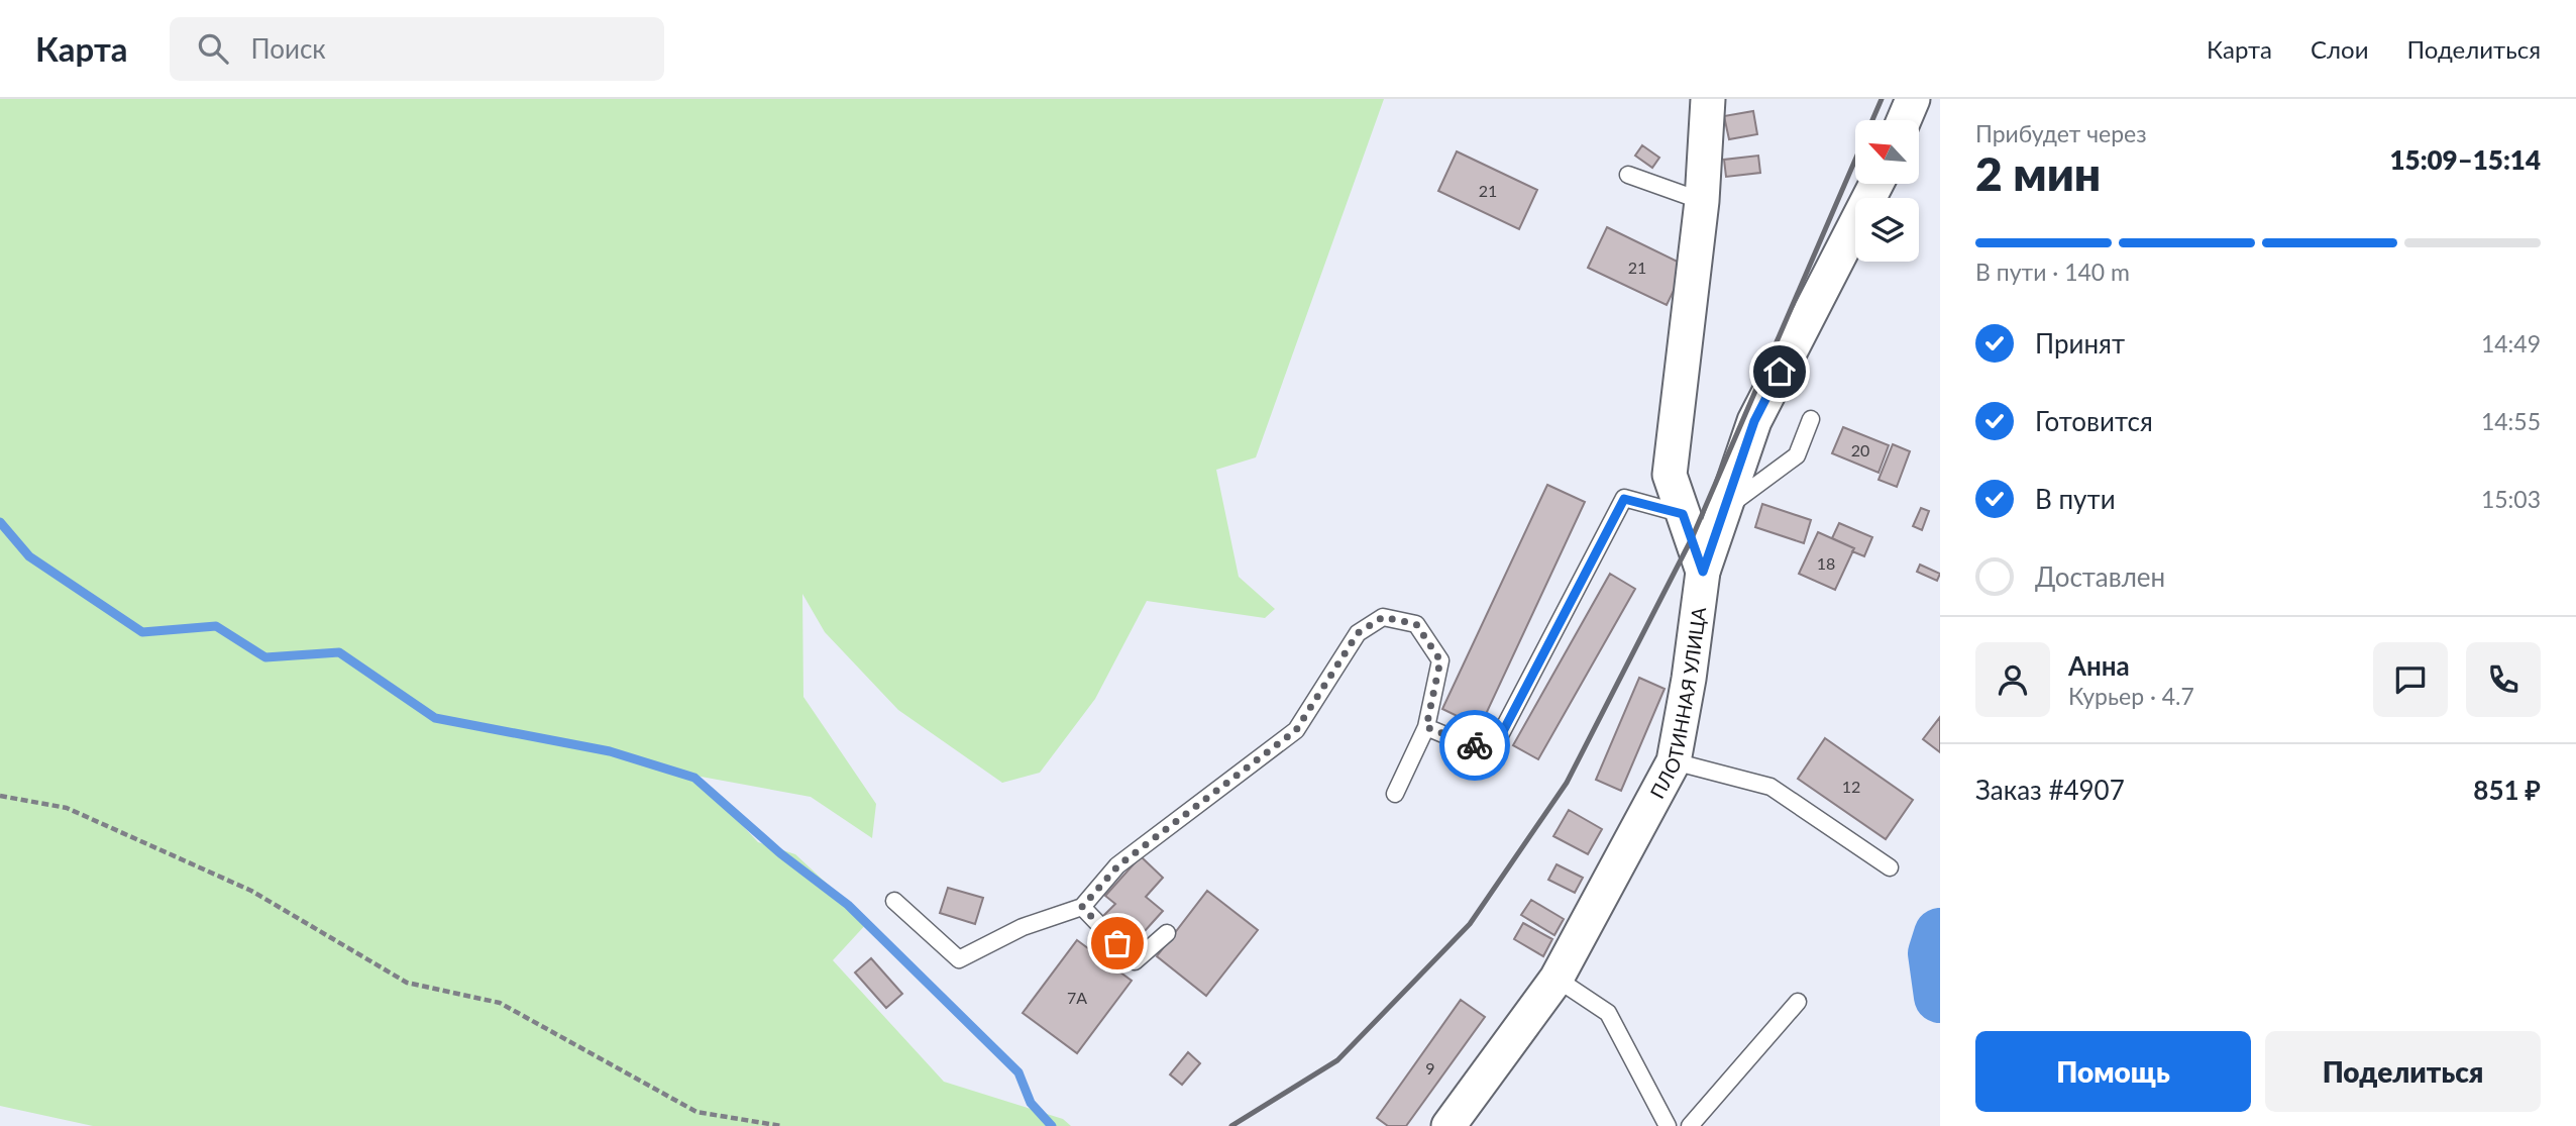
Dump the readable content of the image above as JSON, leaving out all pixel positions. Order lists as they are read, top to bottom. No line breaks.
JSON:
{"streets":{"street":["ПЛОТИННАЯ УЛИЦА"]},"house_numbers":["21","21","20","18","12","7А","9"],"north":"top left","page":{"header":"Карта","search":"Поиск","nav":["Карта","Слои","Поделиться"],"heading":["2 мин","Прибудет через","15:09–15:14"],"panel":["Анна","Курьер · 4.7","Заказ #4907","851 ₽"],"bar":"В пути · 140 m","list":[["Принят","14:49"],["Готовится","14:55"],["В пути","15:03"],"Доставлен"],"buttons":["Помощь","Поделиться"]}}
